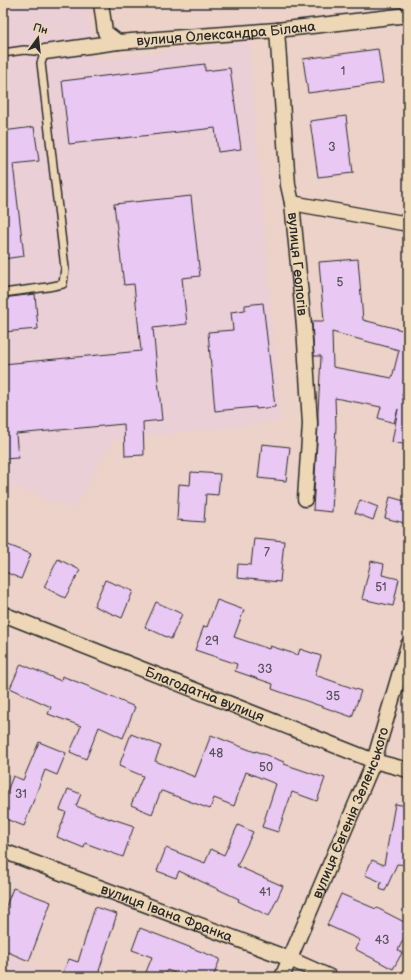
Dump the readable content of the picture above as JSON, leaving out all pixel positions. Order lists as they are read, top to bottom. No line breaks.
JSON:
{"streets":{"street":["вулиця Олександра Білана","вулиця Геологів","Благодатна вулиця","вулиця Євгенія Зеленського","вулиця Івана Франка"]},"crossings":[["вулиця Олександра Білана","вулиця Геологів"],["Благодатна вулиця","вулиця Євгенія Зеленського"],["вулиця Євгенія Зеленського","вулиця Івана Франка"]],"house_numbers":["1","3","5","7","51","29","33","35","48","50","31","41","43"],"north":"top"}
